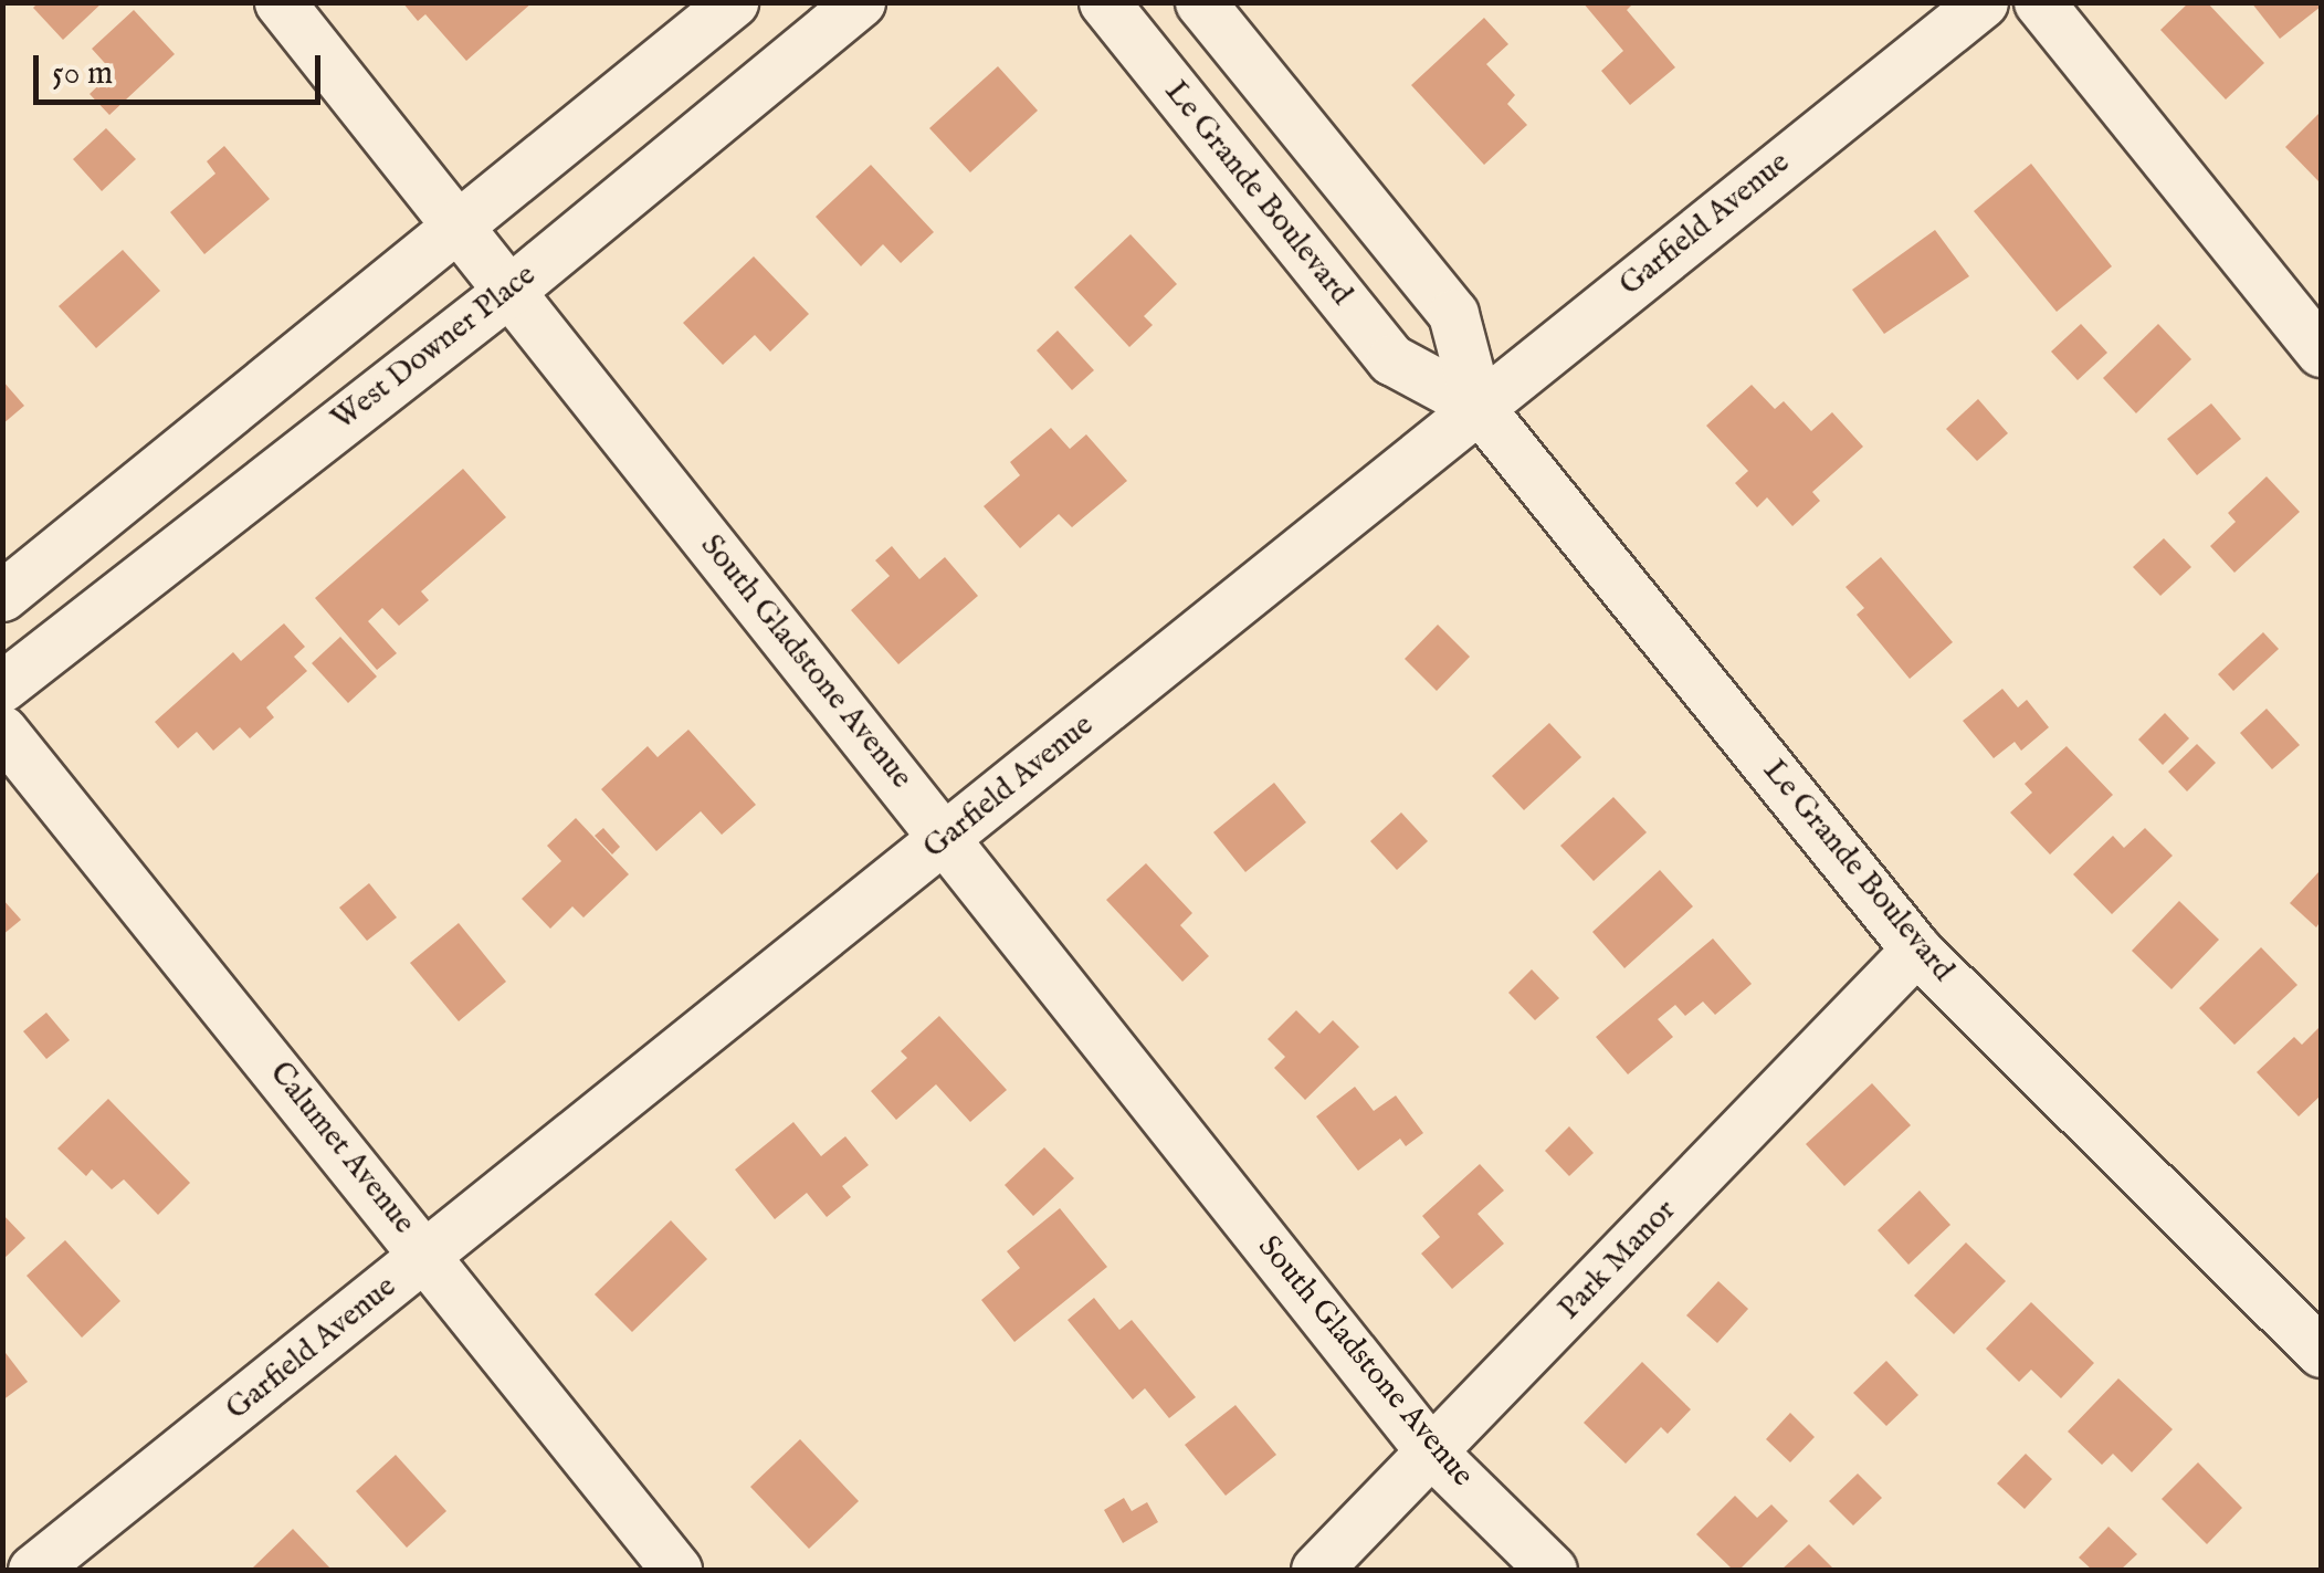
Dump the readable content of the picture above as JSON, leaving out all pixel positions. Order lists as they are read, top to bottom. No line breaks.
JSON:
{"streets":{"street":["Le Grande Boulevard","Garfield Avenue","West Downer Place","South Gladstone Avenue","Calumet Avenue","Park Manor"]},"crossings":[["Le Grande Boulevard","Garfield Avenue"],["Le Grande Boulevard","Park Manor"],["Garfield Avenue","South Gladstone Avenue"],["Garfield Avenue","Calumet Avenue"],["West Downer Place","South Gladstone Avenue"],["South Gladstone Avenue","Park Manor"]],"scale_bar":"50 m"}
